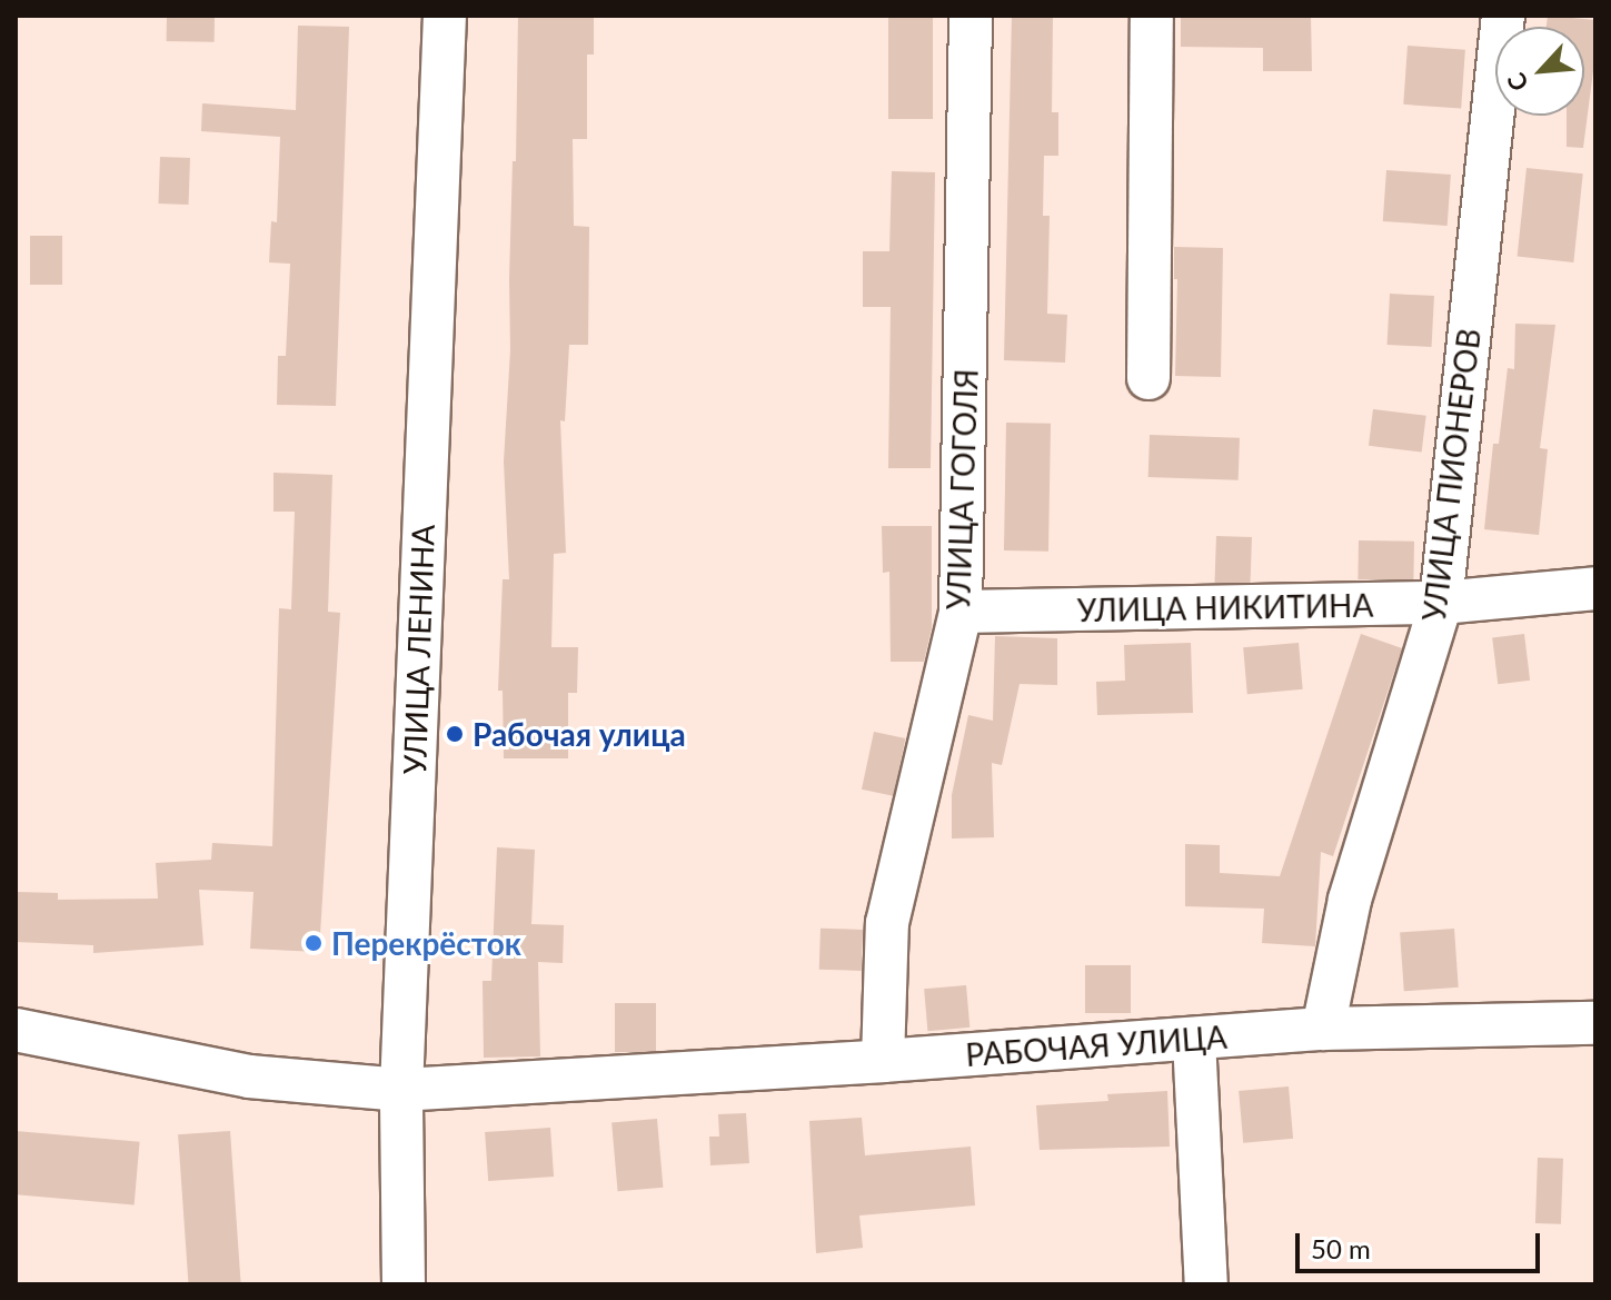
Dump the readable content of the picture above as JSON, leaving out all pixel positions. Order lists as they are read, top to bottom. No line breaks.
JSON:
{"streets":{"street":["УЛИЦА ПИОНЕРОВ","УЛИЦА ГОГОЛЯ","УЛИЦА НИКИТИНА","УЛИЦА ЛЕНИНА","РАБОЧАЯ УЛИЦА"]},"crossings":[["УЛИЦА ПИОНЕРОВ","УЛИЦА НИКИТИНА"],["УЛИЦА ПИОНЕРОВ","РАБОЧАЯ УЛИЦА"],["УЛИЦА ГОГОЛЯ","УЛИЦА НИКИТИНА"],["УЛИЦА ГОГОЛЯ","РАБОЧАЯ УЛИЦА"],["УЛИЦА ЛЕНИНА","РАБОЧАЯ УЛИЦА"]],"places":["Рабочая улица","Перекрёсток"],"scale_bar":"50 m","north":"bottom left"}
